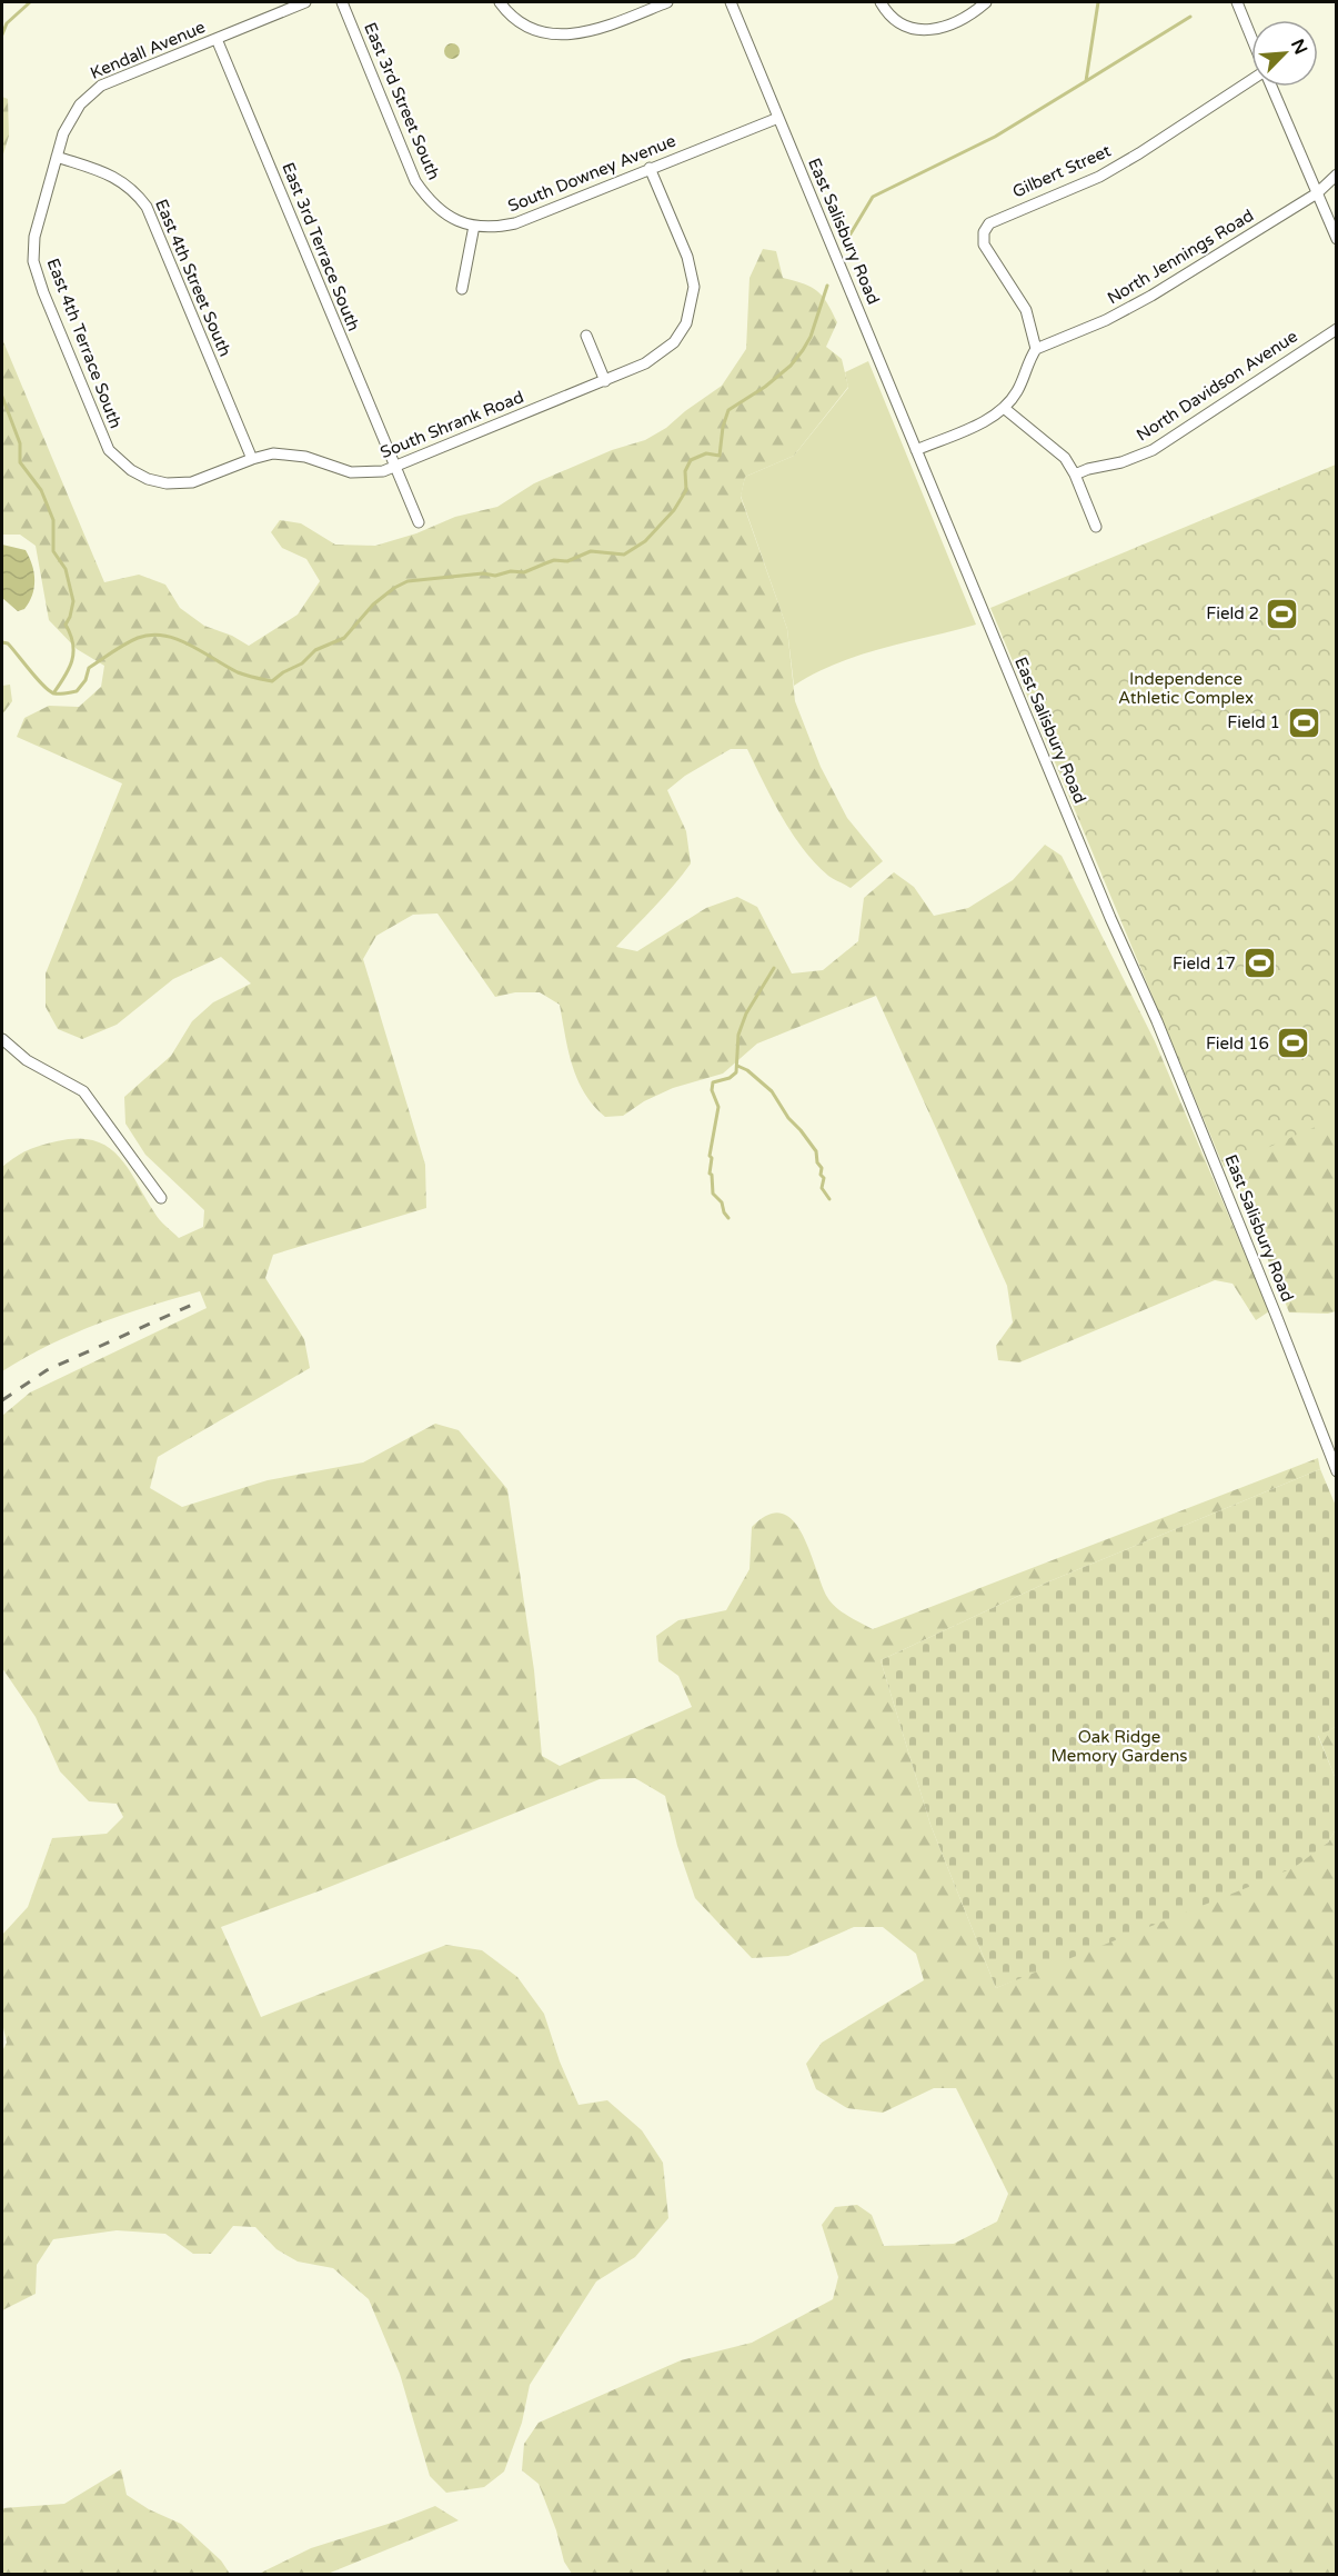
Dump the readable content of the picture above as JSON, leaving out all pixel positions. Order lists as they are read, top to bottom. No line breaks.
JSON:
{"streets":{"street":["Kendall Avenue","East 3rd Street South","Gilbert Street","South Downey Avenue","East Salisbury Road","East 3rd Terrace South","North Jennings Road","East 4th Street South","East 4th Terrace South","North Davidson Avenue","South Shrank Road"]},"crossings":[["Kendall Avenue","East 3rd Terrace South"],["Kendall Avenue","East 4th Street South"],["Kendall Avenue","East 4th Terrace South"],["East 3rd Street South","South Downey Avenue"],["Gilbert Street","North Jennings Road"],["South Downey Avenue","East Salisbury Road"],["South Downey Avenue","South Shrank Road"],["East 3rd Terrace South","South Shrank Road"],["East 4th Street South","South Shrank Road"],["East 4th Terrace South","South Shrank Road"]],"parks":["Independence Athletic Complex","Oak Ridge Memory Gardens"],"places":{"sports":["Field 2","Field 1","Field 17","Field 16"]},"north":"top right"}
